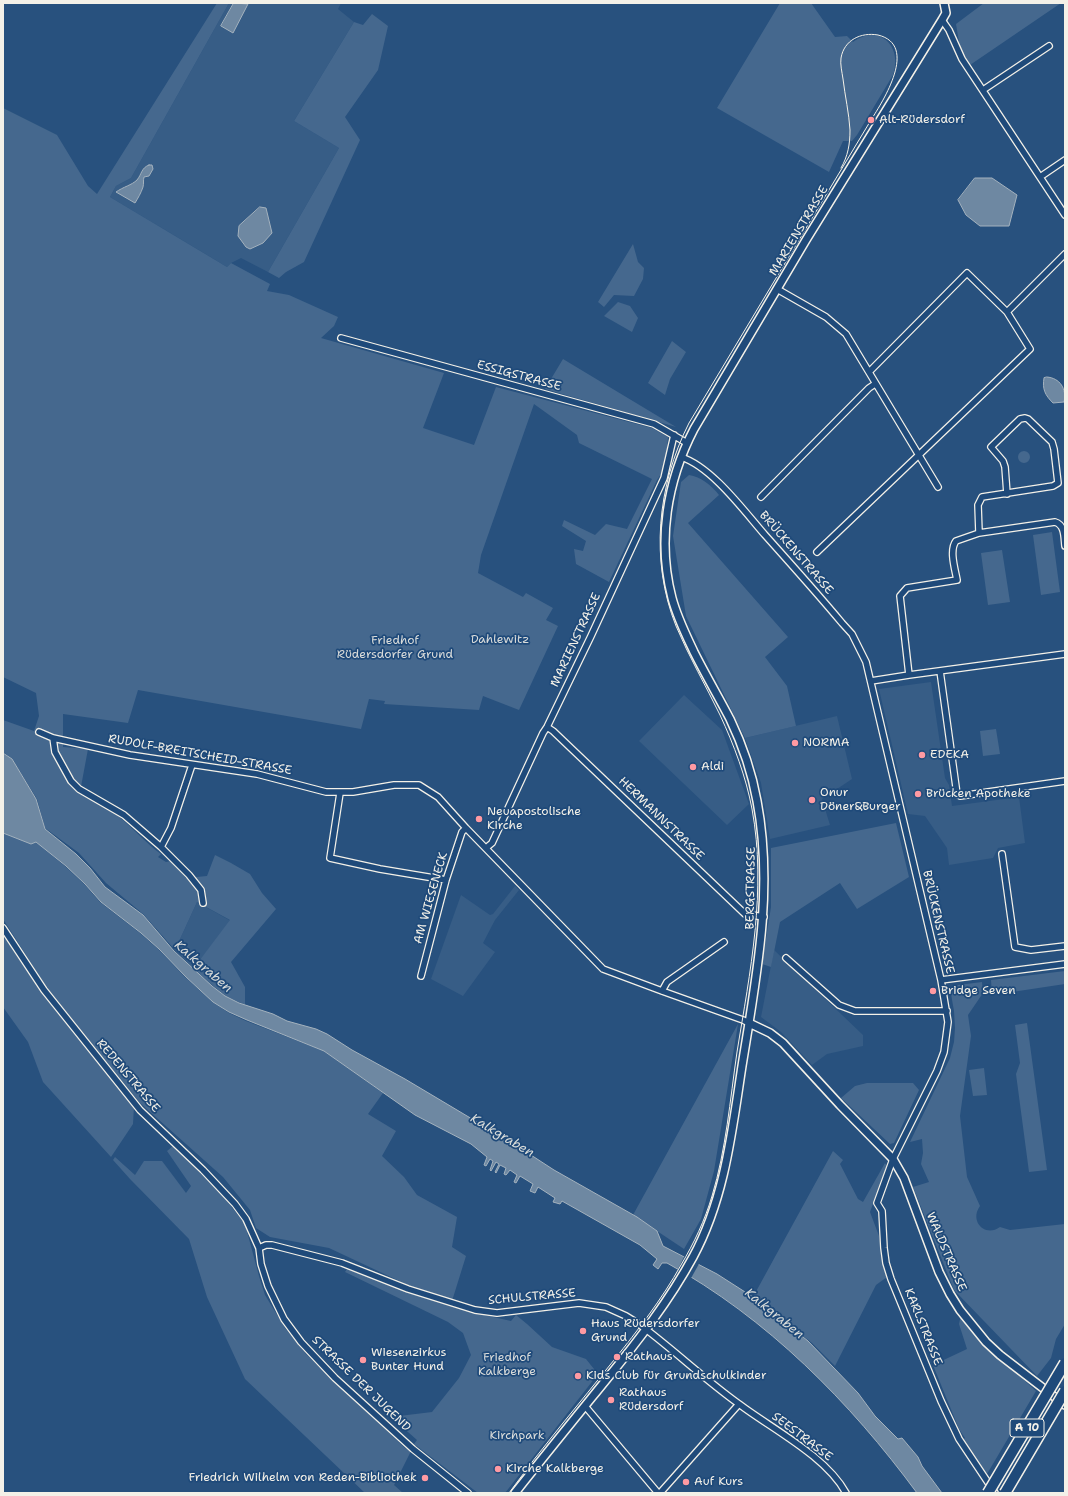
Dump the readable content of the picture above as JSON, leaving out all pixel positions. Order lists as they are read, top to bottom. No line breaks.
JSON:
{"streets":{"highway":["A 10"],"street":["MARIENSTRASSE","ESSIGSTRASSE","BRÜCKENSTRASSE","RUDOLF-BREITSCHEID-STRASSE","HERMANNSTRASSE","BERGSTRASSE","AM WIESENECK","REDENSTRASSE","WALDSTRASSE","SCHULSTRASSE","KARLSTRASSE","STRASSE DER JUGEND","SEESTRASSE"]},"crossings":[["MARIENSTRASSE","ESSIGSTRASSE"],["MARIENSTRASSE","BRÜCKENSTRASSE"],["MARIENSTRASSE","RUDOLF-BREITSCHEID-STRASSE"],["MARIENSTRASSE","HERMANNSTRASSE"],["MARIENSTRASSE","BERGSTRASSE"],["BRÜCKENSTRASSE","RUDOLF-BREITSCHEID-STRASSE"],["BRÜCKENSTRASSE","BERGSTRASSE"],["BRÜCKENSTRASSE","WALDSTRASSE"],["BRÜCKENSTRASSE","KARLSTRASSE"],["RUDOLF-BREITSCHEID-STRASSE","BERGSTRASSE"],["RUDOLF-BREITSCHEID-STRASSE","AM WIESENECK"],["RUDOLF-BREITSCHEID-STRASSE","WALDSTRASSE"],["RUDOLF-BREITSCHEID-STRASSE","KARLSTRASSE"],["HERMANNSTRASSE","BERGSTRASSE"],["BERGSTRASSE","SCHULSTRASSE"],["REDENSTRASSE","SCHULSTRASSE"],["REDENSTRASSE","STRASSE DER JUGEND"],["WALDSTRASSE","KARLSTRASSE"],["SCHULSTRASSE","STRASSE DER JUGEND"],["SCHULSTRASSE","SEESTRASSE"]],"water":["Kalkgraben"],"parks":["Dahlewitz","Friedhof Rüdersdorfer Grund","Friedhof Kalkberge","Kirchpark"],"places":["Alt-Rüdersdorf","NORMA","EDEKA","Aldi","Brücken Apotheke","Onur Döner&Burger","Neuapostolische Kirche","Bridge Seven","Haus Rüdersdorfer Grund","Rathaus","Wiesenzirkus Bunter Hund","Kids Club für Grundschulkinder","Rathaus Rüdersdorf","Kirche Kalkberge","Friedrich Wilhelm von Reden-Bibliothek","Auf Kurs"]}
